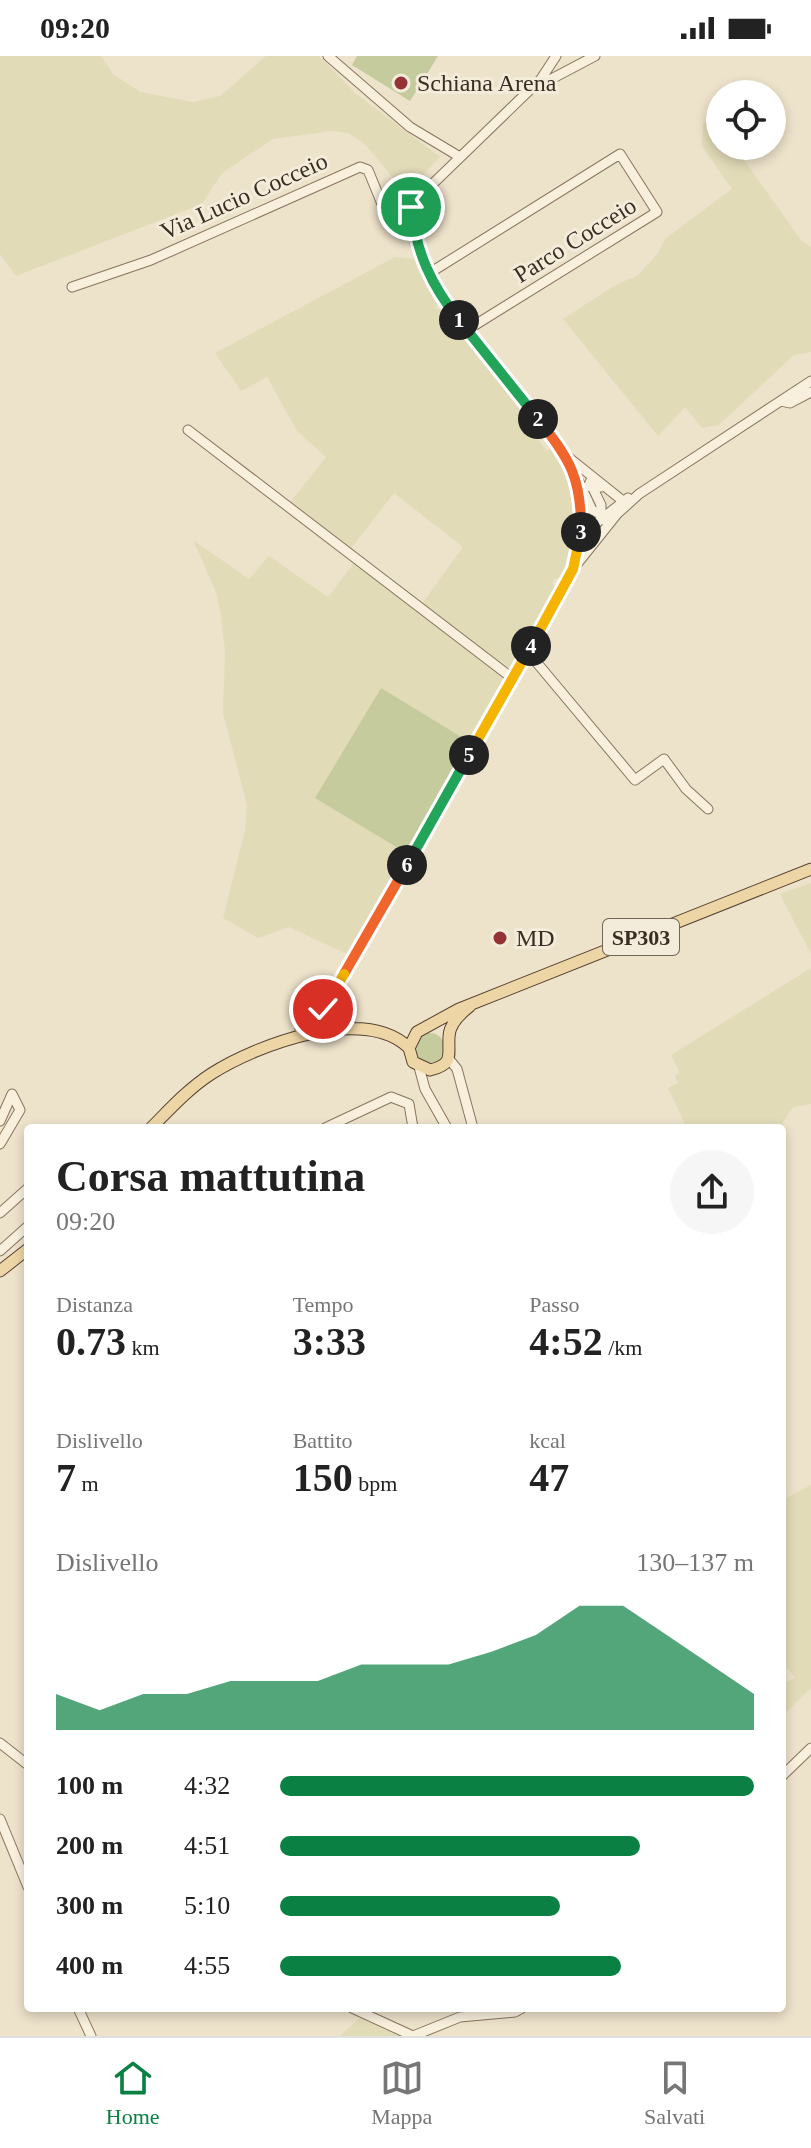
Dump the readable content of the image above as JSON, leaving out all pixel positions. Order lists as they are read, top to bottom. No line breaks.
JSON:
{"streets":{"main road":["SP303"],"street":["Via Lucio Cocceio","Parco Cocceio"]},"places":["Schiana Arena","MD"],"page":{"status":"09:20","pins":["1","2","3","4","5","6"],"heading":["Corsa mattutina","09:20"],"stats":[["Distanza","0.73 km"],["Tempo","3:33"],["Passo","4:52 /km"],["Dislivello","7 m"],["Battito","150 bpm"],["kcal","47"]],"chart":["Dislivello","130–137 m"],"list":[{"name":"100 m","note":"4:32"},{"name":"200 m","note":"4:51"},{"name":"300 m","note":"5:10"},{"name":"400 m","note":"4:55"}],"tabs":["Home","Mappa","Salvati"]}}
